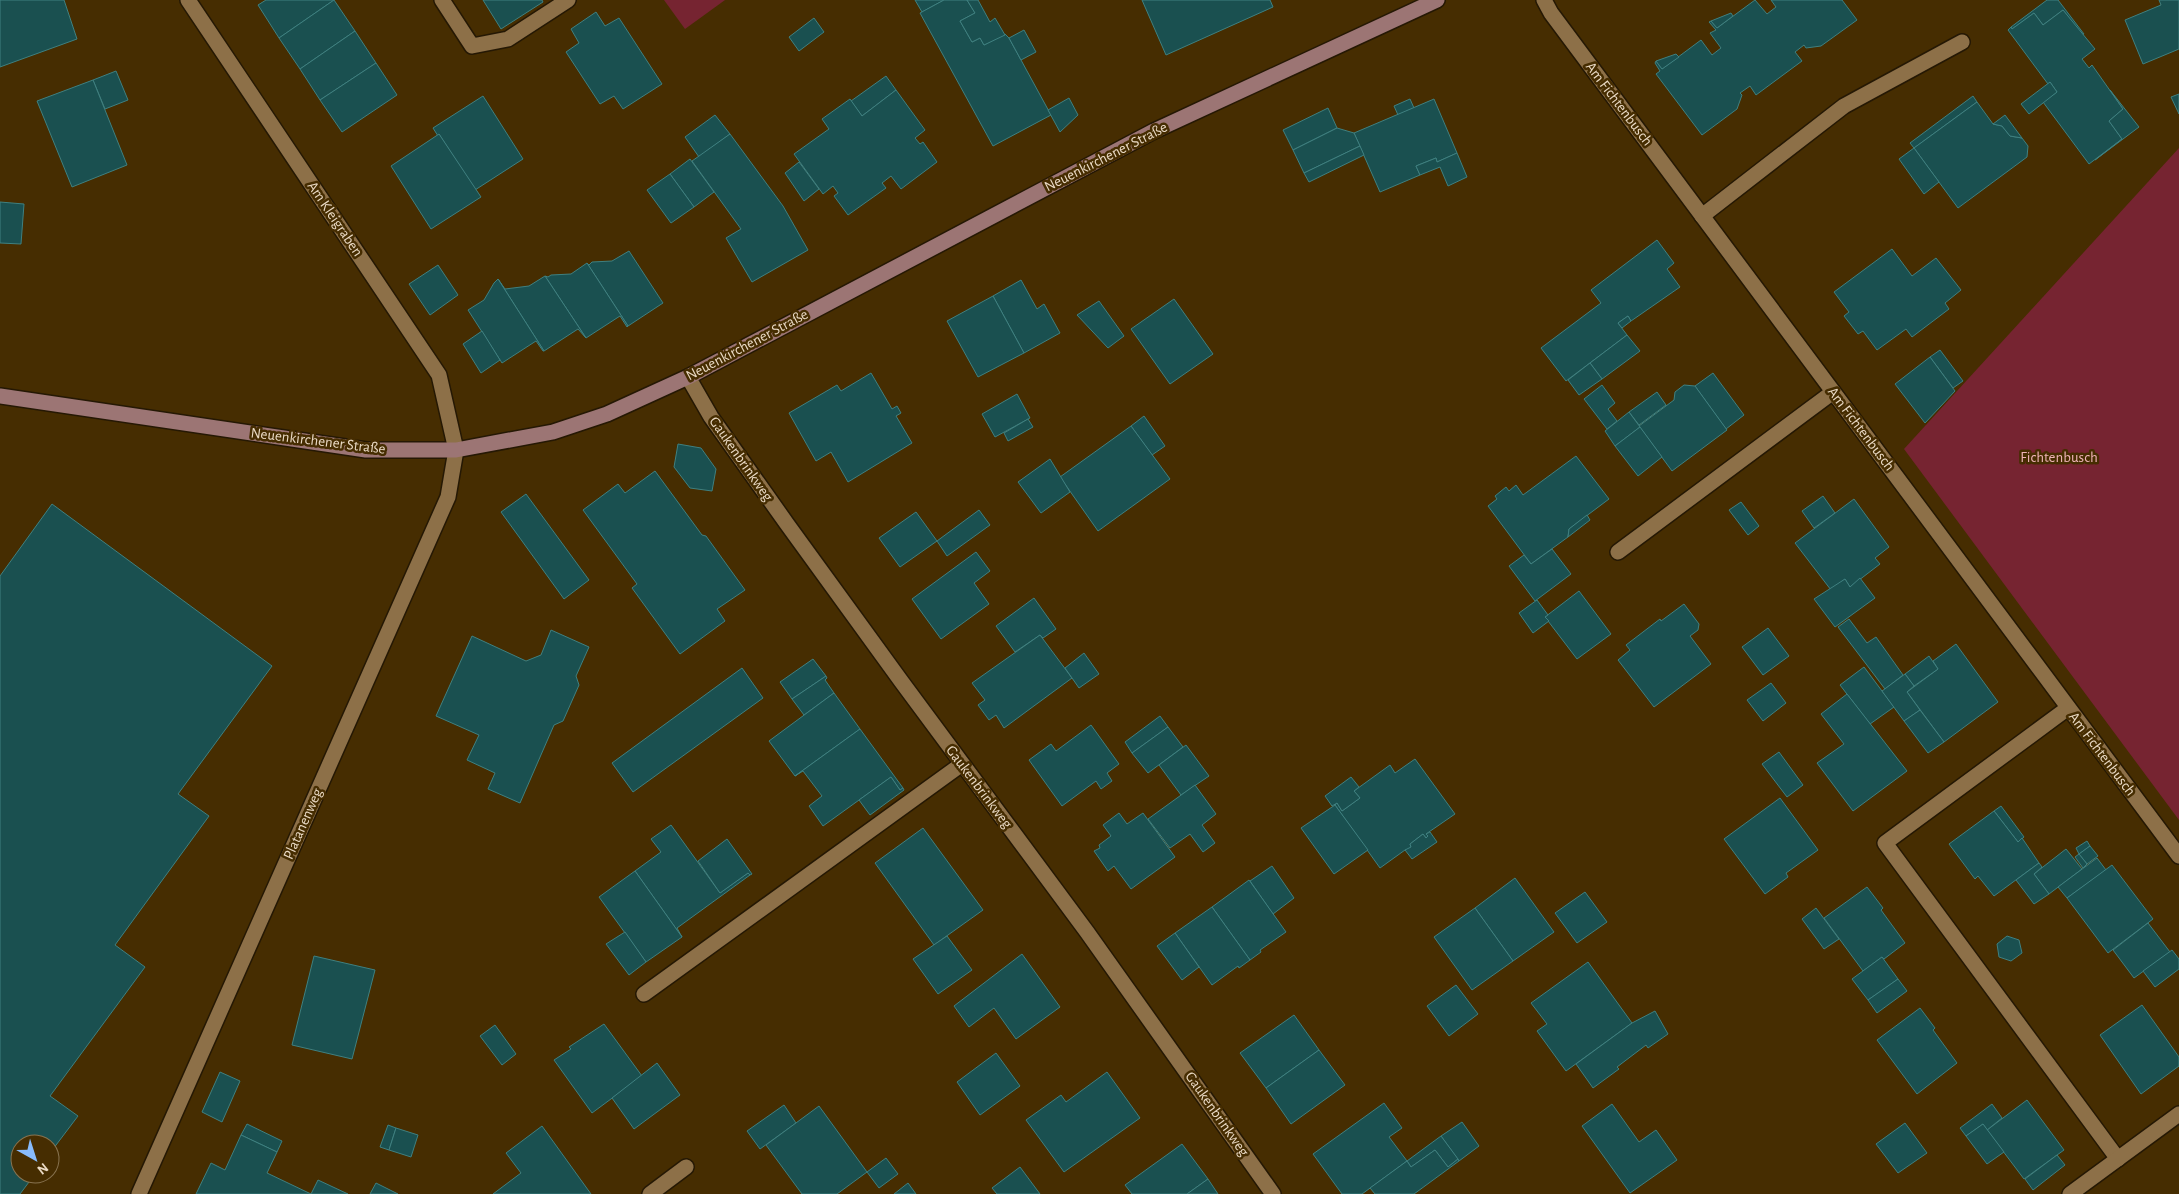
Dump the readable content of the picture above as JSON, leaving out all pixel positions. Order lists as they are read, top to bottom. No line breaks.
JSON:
{"streets":{"main road":["Neuenkirchener Straße"],"street":["Am Fichtenbusch","Am Kleigraben","Gaukenbrinkweg","Platanenweg"]},"crossings":[["Neuenkirchener Straße","Am Kleigraben"],["Neuenkirchener Straße","Gaukenbrinkweg"],["Neuenkirchener Straße","Platanenweg"],["Am Kleigraben","Platanenweg"]],"parks":["Fichtenbusch"],"north":"bottom right"}
